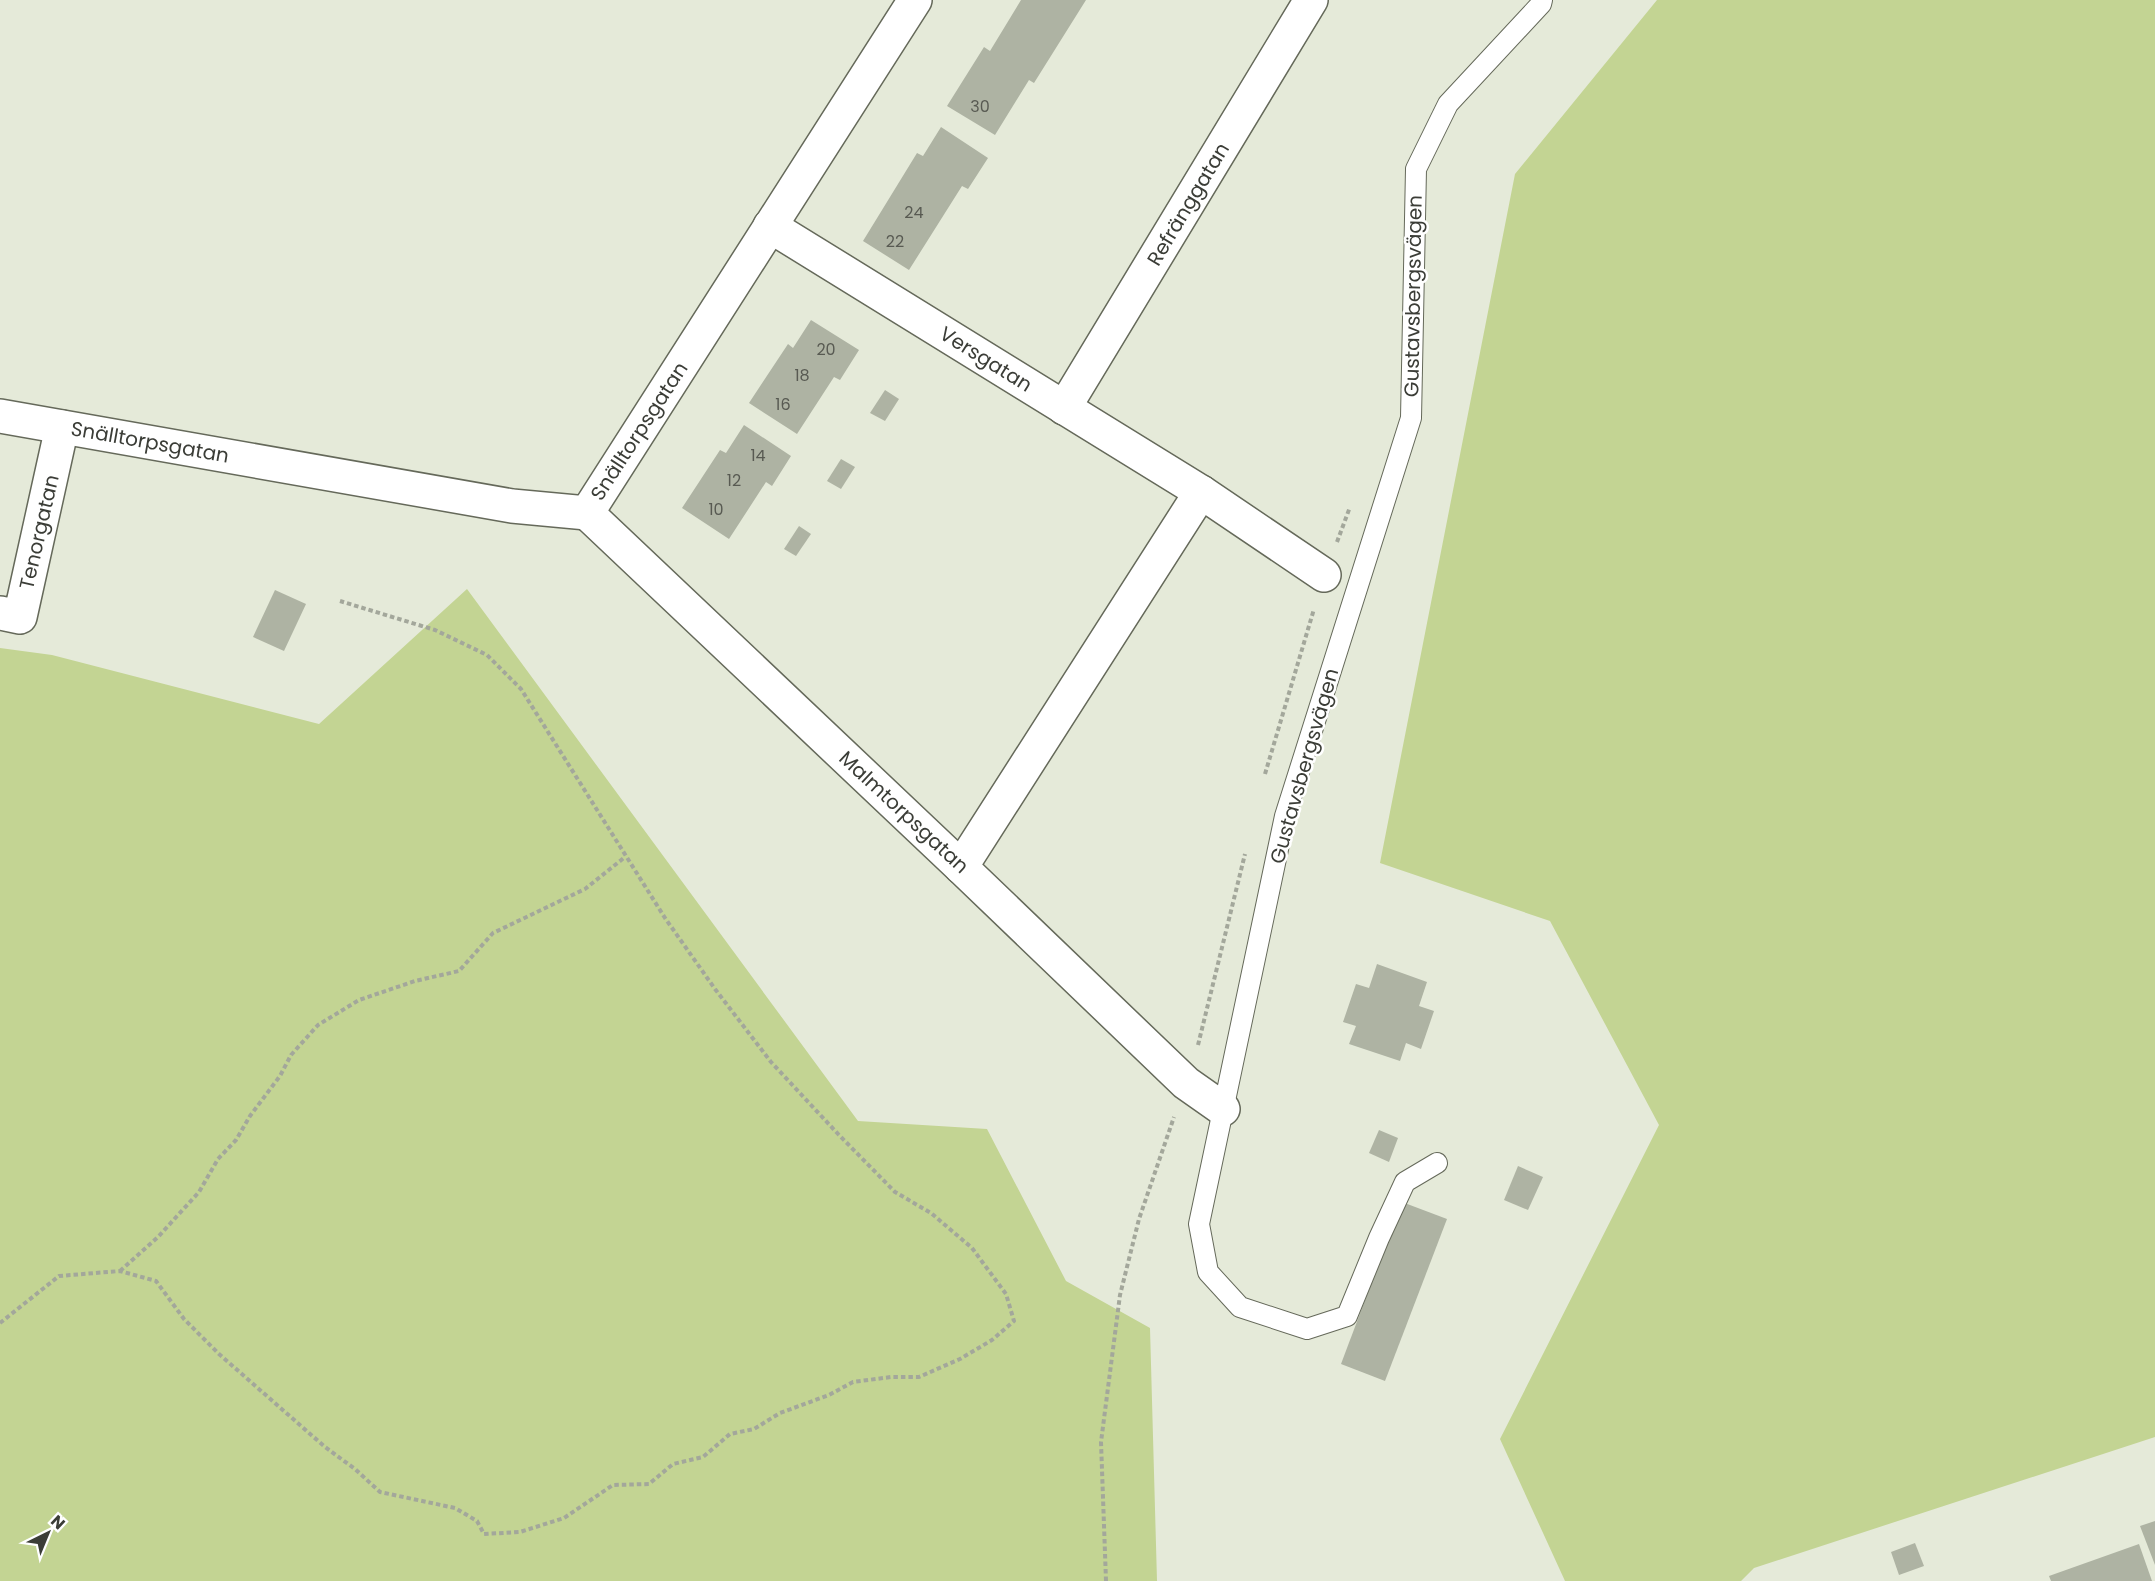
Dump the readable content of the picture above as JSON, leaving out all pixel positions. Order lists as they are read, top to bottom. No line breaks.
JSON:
{"streets":{"street":["Refränggatan","Versgatan","Snälltorpsgatan","Tenorgatan","Malmtorpsgatan"],"lane":["Gustavsbergsvägen"]},"crossings":[["Refränggatan","Versgatan"],["Gustavsbergsvägen","Malmtorpsgatan"],["Versgatan","Snälltorpsgatan"],["Snälltorpsgatan","Tenorgatan"],["Snälltorpsgatan","Malmtorpsgatan"]],"house_numbers":["30","24","22","20","18","16","14","12","10"],"north":"top right"}
